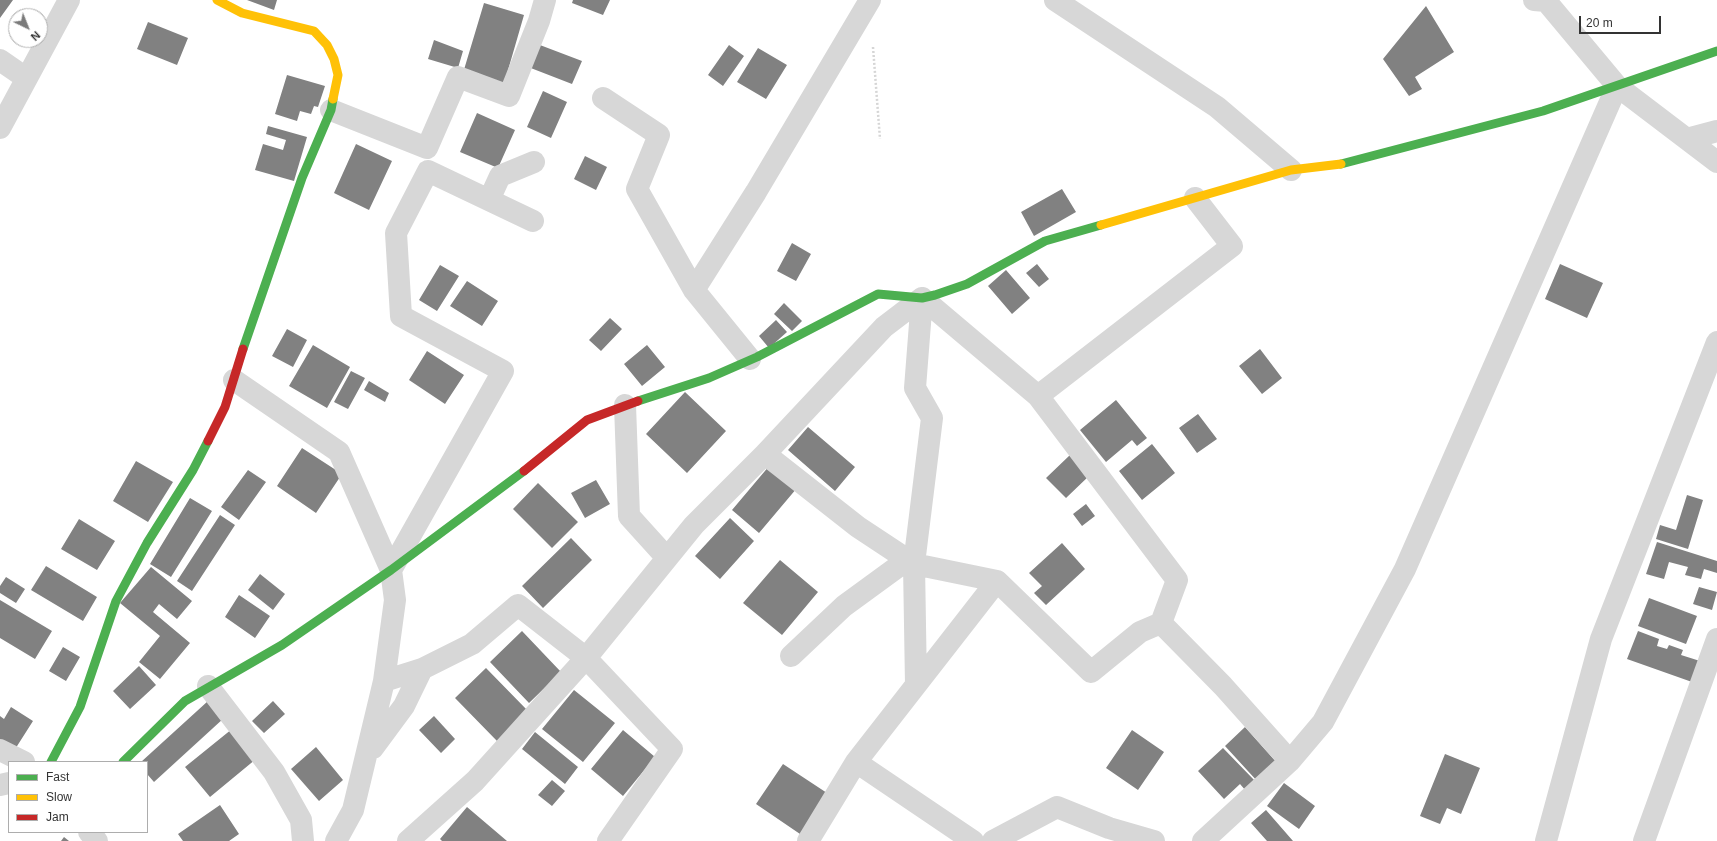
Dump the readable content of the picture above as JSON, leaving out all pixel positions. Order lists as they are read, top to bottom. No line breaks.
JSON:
{"legend":["Fast","Slow","Jam"],"scale_bar":"20 m","north":"bottom right"}
